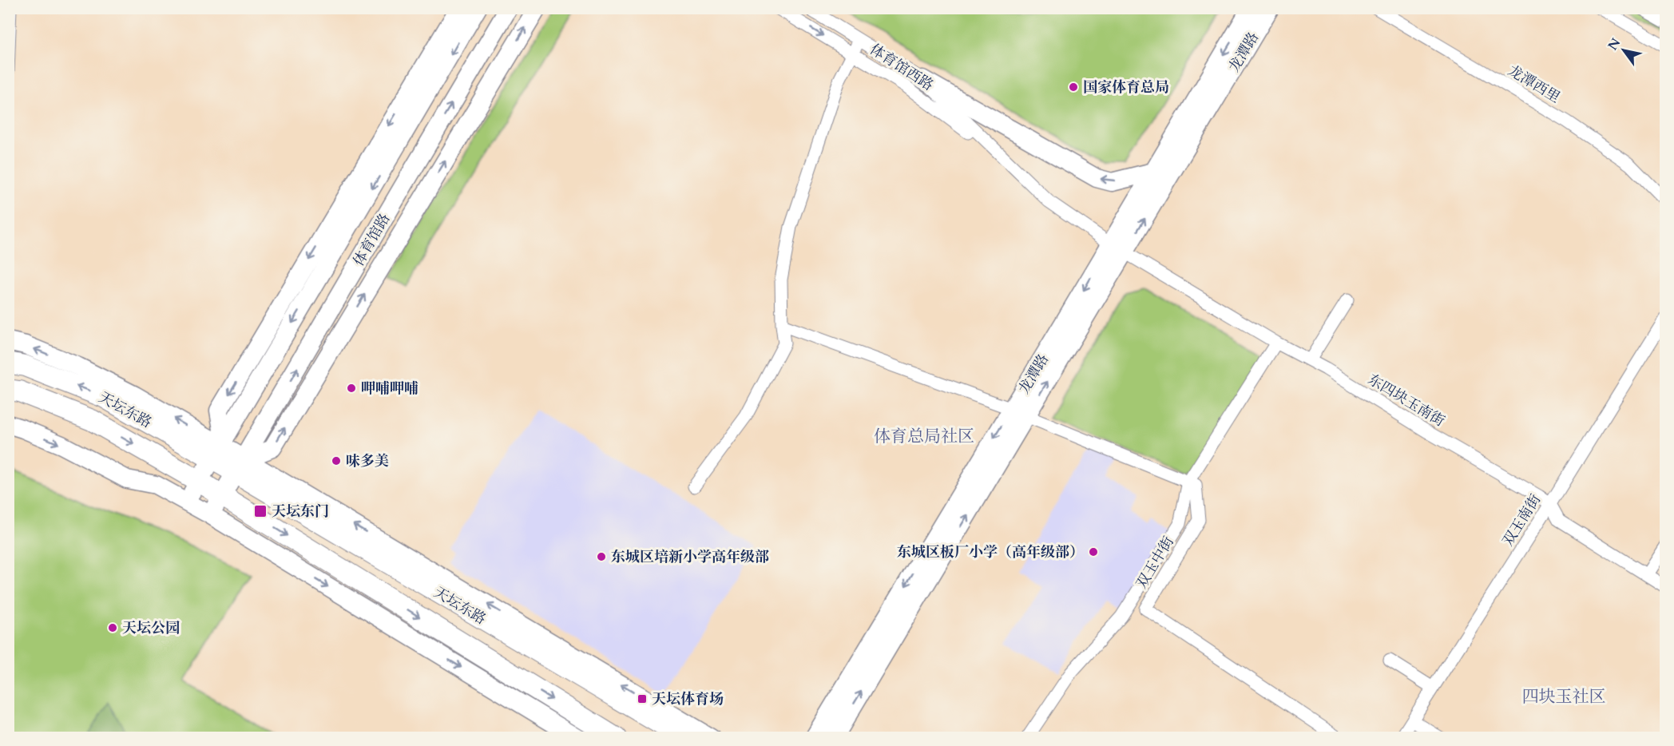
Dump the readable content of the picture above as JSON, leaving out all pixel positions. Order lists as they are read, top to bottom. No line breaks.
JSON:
{"streets":{"main road":["天坛东路"],"street":["龙潭路","体育馆西路","龙潭西里","体育馆路","东四块玉南街","双玉南街","双玉中街"]},"crossings":[["龙潭路","体育馆西路"],["龙潭路","东四块玉南街"],["体育馆西路","东四块玉南街"],["体育馆路","天坛东路"],["东四块玉南街","双玉南街"]],"districts":["体育总局社区","四块玉社区"],"places":{"other":["国家体育总局","呷哺呷哺","味多美","东城区板厂小学（高年级部）","东城区培新小学高年级部","天坛公园"],"transit":["天坛东门","天坛体育场"]},"north":"top left"}
